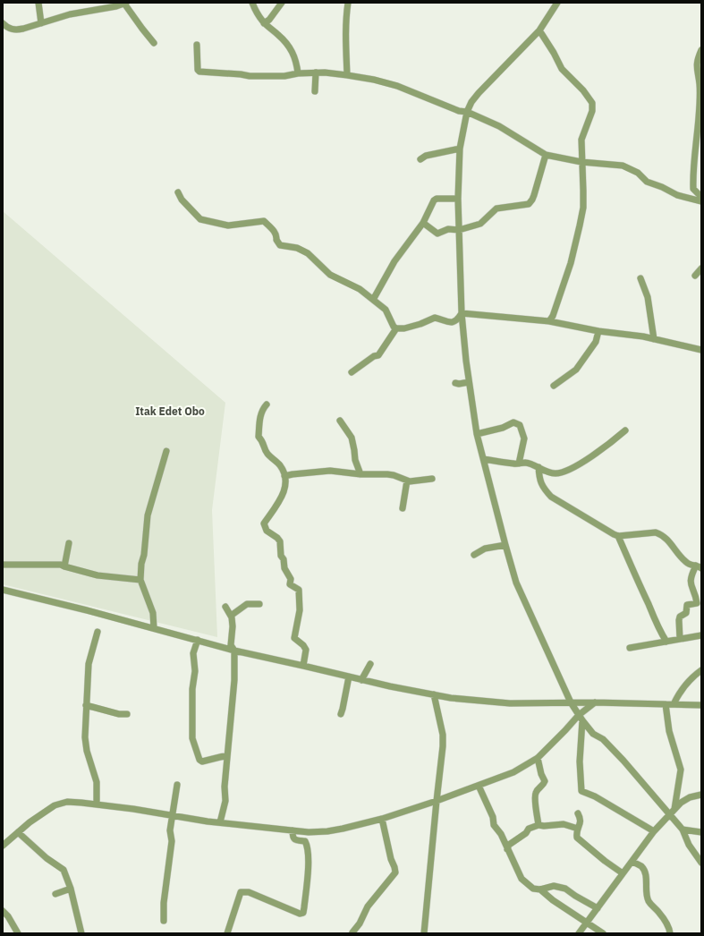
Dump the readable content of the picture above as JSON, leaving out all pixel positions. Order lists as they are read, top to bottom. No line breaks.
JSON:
{"districts":["Itak Edet Obo"]}
